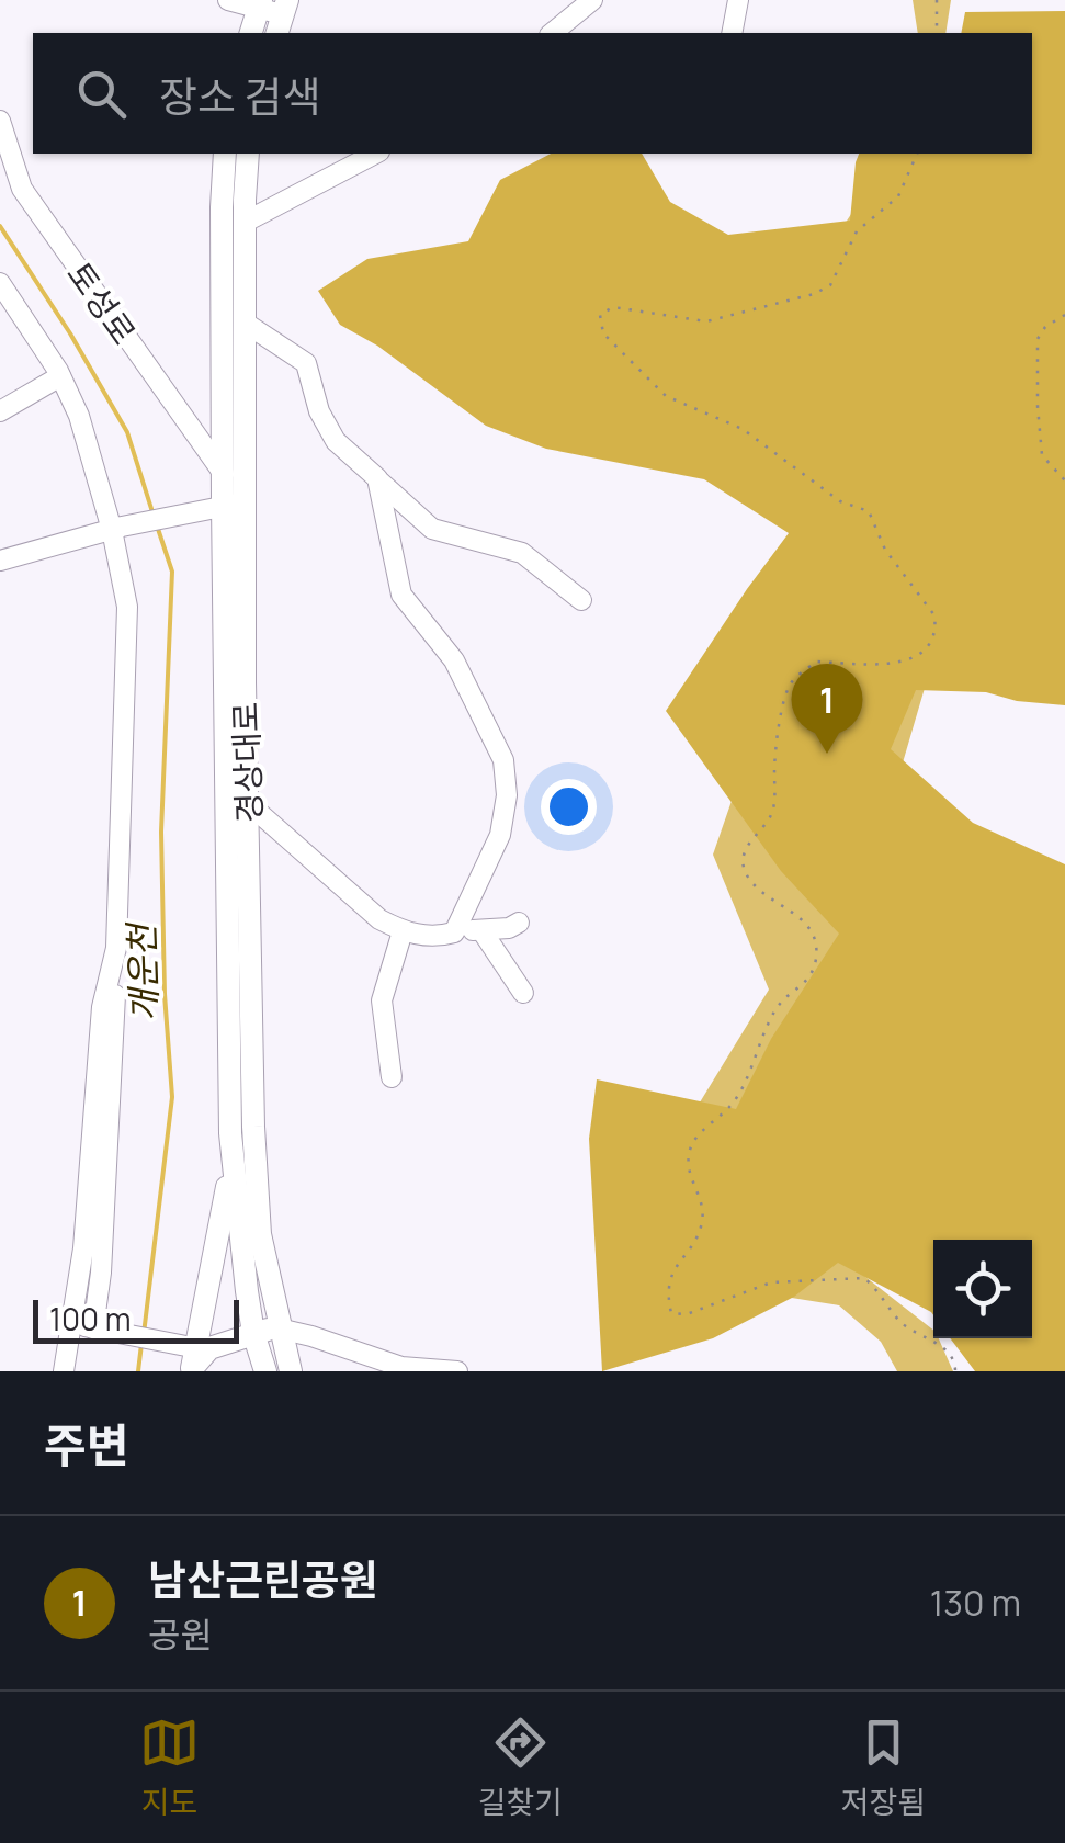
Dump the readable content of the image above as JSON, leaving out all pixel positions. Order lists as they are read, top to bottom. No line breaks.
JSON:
{"streets":{"main road":["경상대로"],"street":["토성로"]},"crossings":[["토성로","경상대로"]],"water":["개운천"],"scale_bar":"100 m","page":{"search":"장소 검색","pins":"1","scale":"100 m","heading":"주변","list":[{"mark":"1","name":"남산근린공원","note":"공원","value":"130 m"}],"nav":["지도","길찾기","저장됨"]}}
